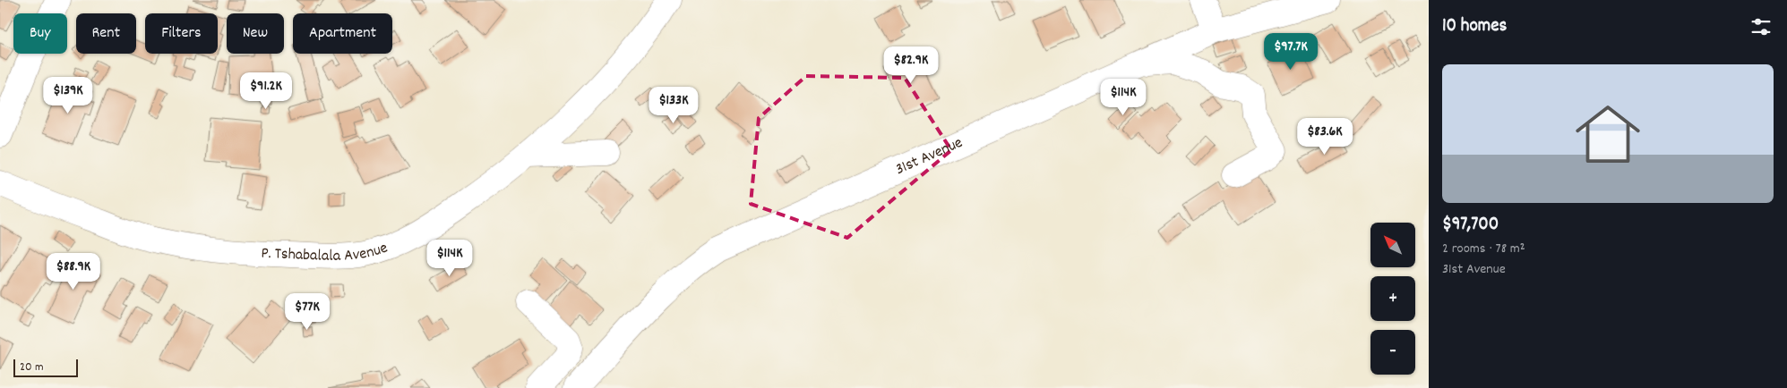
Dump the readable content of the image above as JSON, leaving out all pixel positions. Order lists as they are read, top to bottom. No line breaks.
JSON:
{"streets":{"street":["31st Avenue","P. Tshabalala Avenue"]},"scale_bar":"20 m","north":"top left","page":{"heading":"10 homes","chip":["Buy","Rent","Filters","New","Apartment"],"price":["$97.7K","$82.9K","$91.2K","$139K","$114K","$133K","$83.6K","$114K","$88.9K","$77K"],"list":[{"name":"$97,700","note":"2 rooms · 78 m² · 31st Avenue"}],"map_buttons":["+","−"],"scale":"20 m"}}
